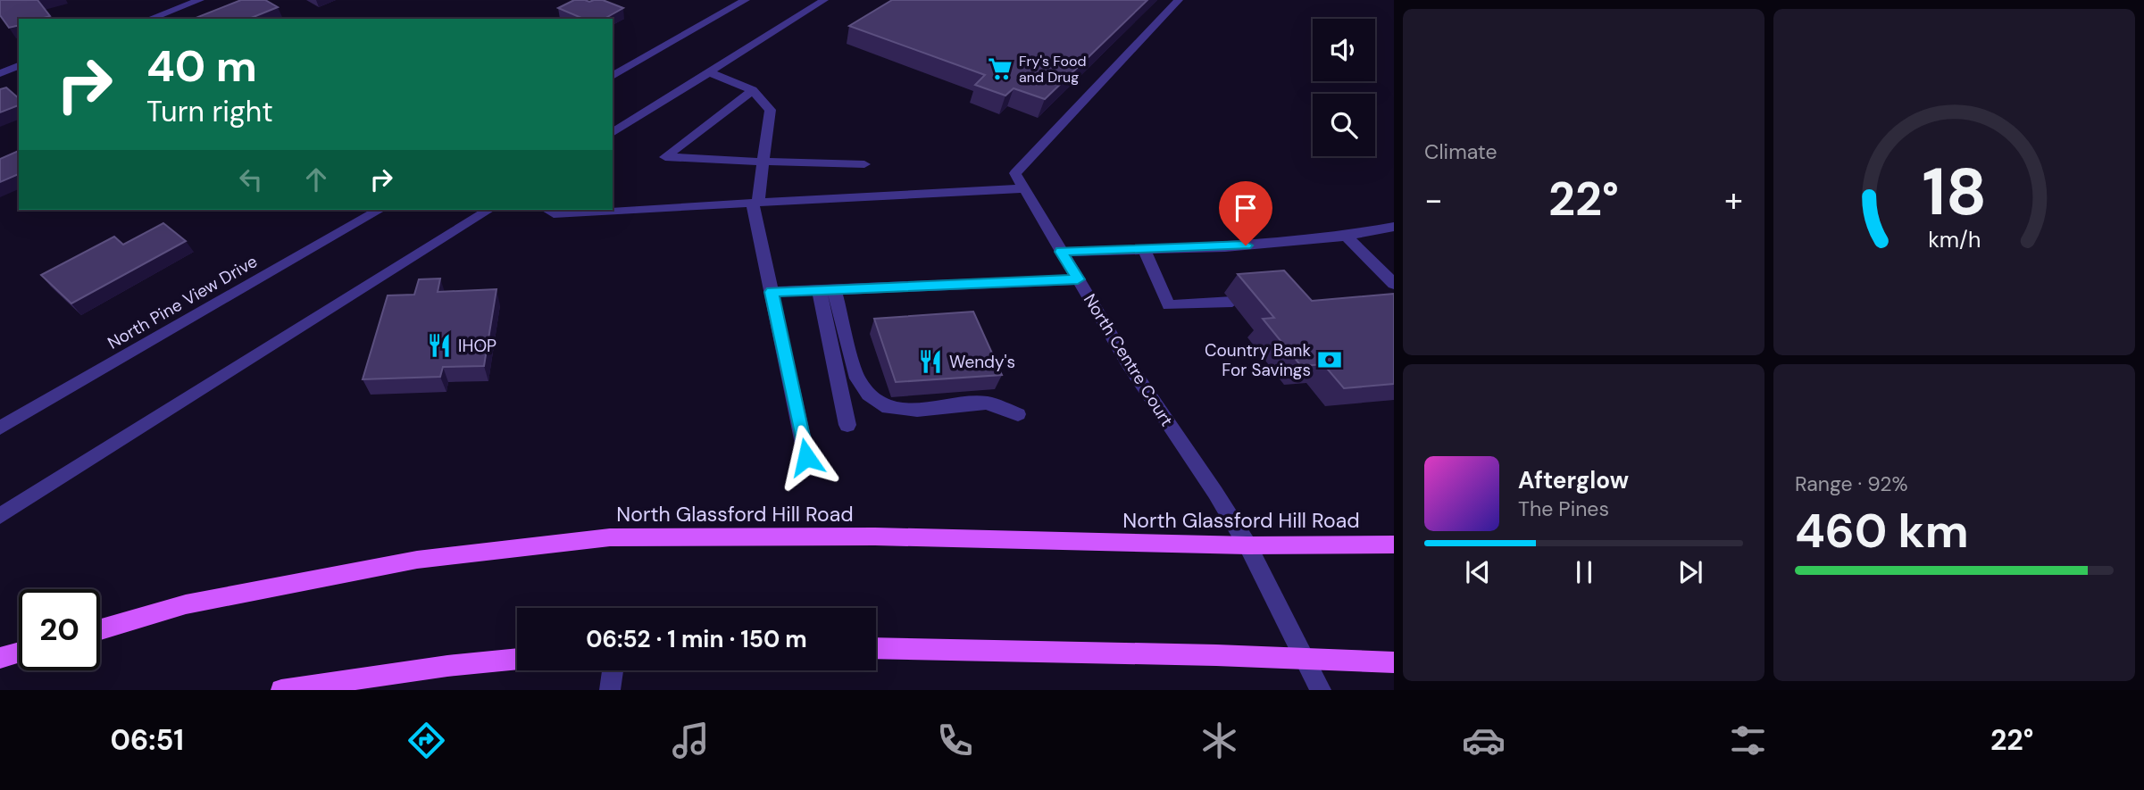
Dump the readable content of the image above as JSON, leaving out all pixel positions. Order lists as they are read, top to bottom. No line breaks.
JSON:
{"streets":{"main road":["North Glassford Hill Road"],"street":["North Pine View Drive","North Centre Court"]},"crossings":[["North Centre Court","North Glassford Hill Road"]],"places":{"supermarket":["Fry's Food and Drug"],"restaurant":["IHOP","Wendy's"],"bank":["Country Bank For Savings"]},"page":{"tile":["Climate",["Range · 92%","460 km"]],"turn":["40 m","Turn right"],"heat":["−","22°","+"],"song":["Afterglow","The Pines"],"limit":"20","trip":"06:52 · 1 min · 150 m","tabs":["06:51","22°"],"gauge":["18","km/h"]}}
